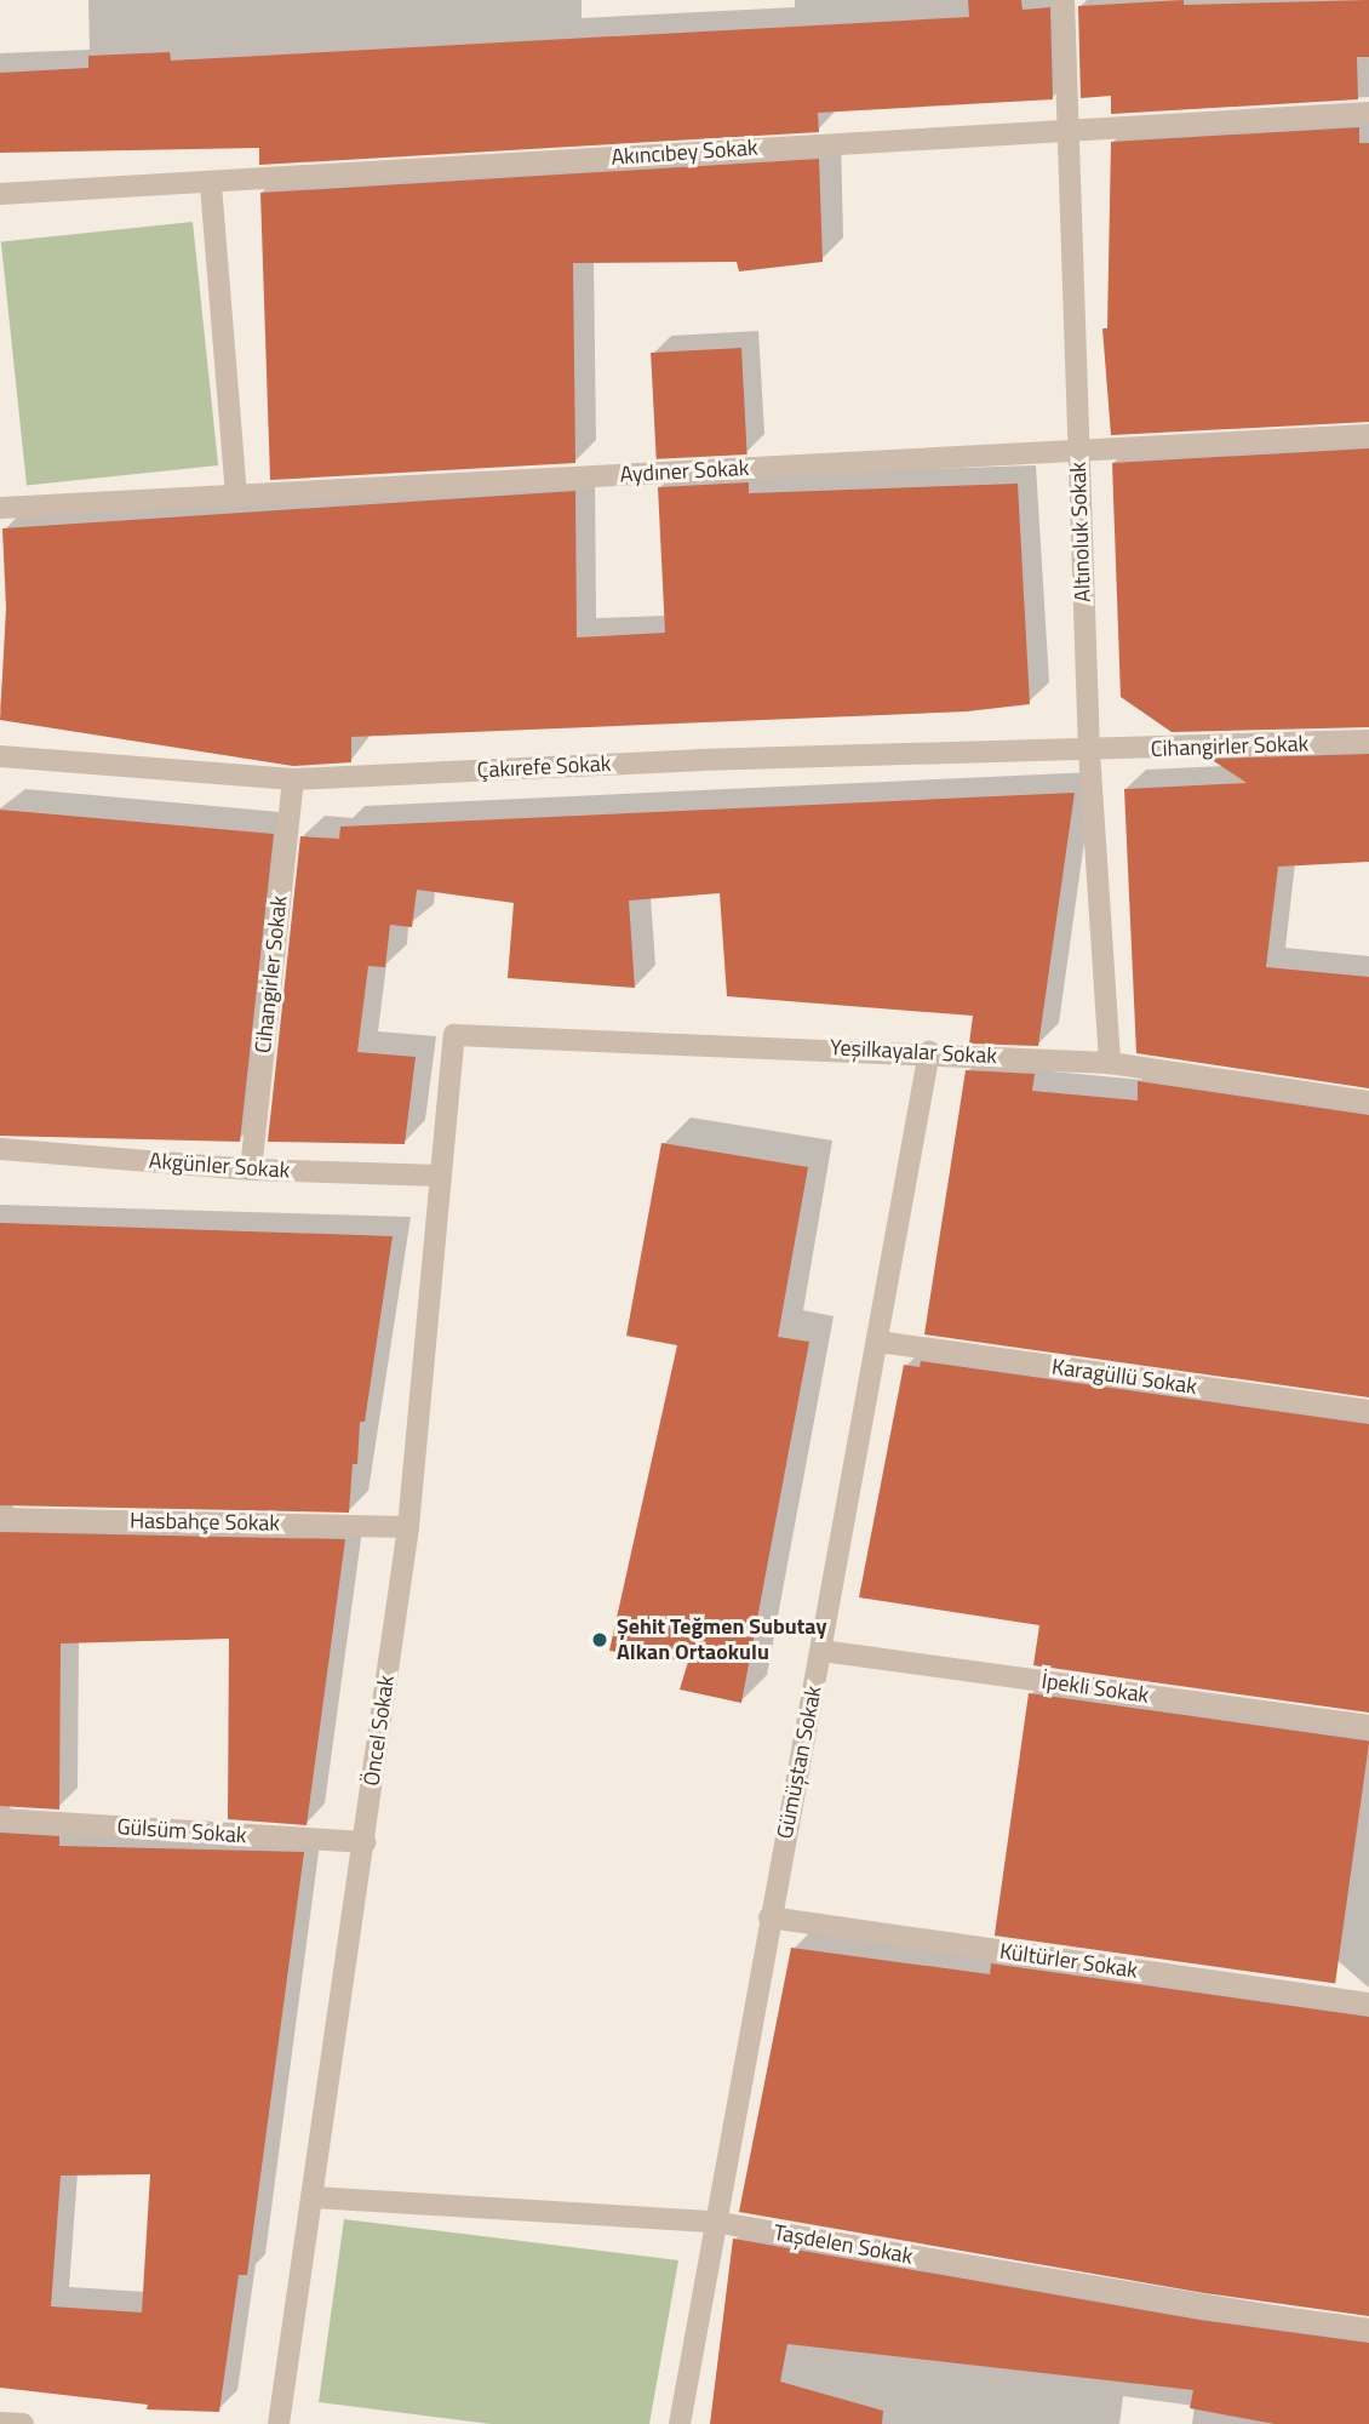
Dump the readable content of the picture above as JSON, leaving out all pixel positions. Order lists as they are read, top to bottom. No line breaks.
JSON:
{"streets":{"street":["Akıncıbey Sokak","Aydıner Sokak","Altınoluk Sokak","Cihangirler Sokak","Çakırefe Sokak","Yeşilkayalar Sokak","Akgünler Sokak","Karagüllü Sokak","Hasbahçe Sokak","İpekli Sokak","Öncel Sokak","Gümüştan Sokak","Gülsüm Sokak","Kültürler Sokak","Taşdelen Sokak"]},"crossings":[["Akıncıbey Sokak","Altınoluk Sokak"],["Aydıner Sokak","Altınoluk Sokak"],["Altınoluk Sokak","Cihangirler Sokak"],["Altınoluk Sokak","Çakırefe Sokak"],["Altınoluk Sokak","Yeşilkayalar Sokak"],["Cihangirler Sokak","Çakırefe Sokak"],["Cihangirler Sokak","Akgünler Sokak"],["Yeşilkayalar Sokak","Öncel Sokak"],["Yeşilkayalar Sokak","Gümüştan Sokak"],["Akgünler Sokak","Öncel Sokak"],["Karagüllü Sokak","Gümüştan Sokak"],["Hasbahçe Sokak","Öncel Sokak"],["İpekli Sokak","Gümüştan Sokak"],["Öncel Sokak","Gülsüm Sokak"],["Öncel Sokak","Taşdelen Sokak"],["Gümüştan Sokak","Kültürler Sokak"],["Gümüştan Sokak","Taşdelen Sokak"]],"places":["Şehit Teğmen Subutay Alkan Ortaokulu"]}
